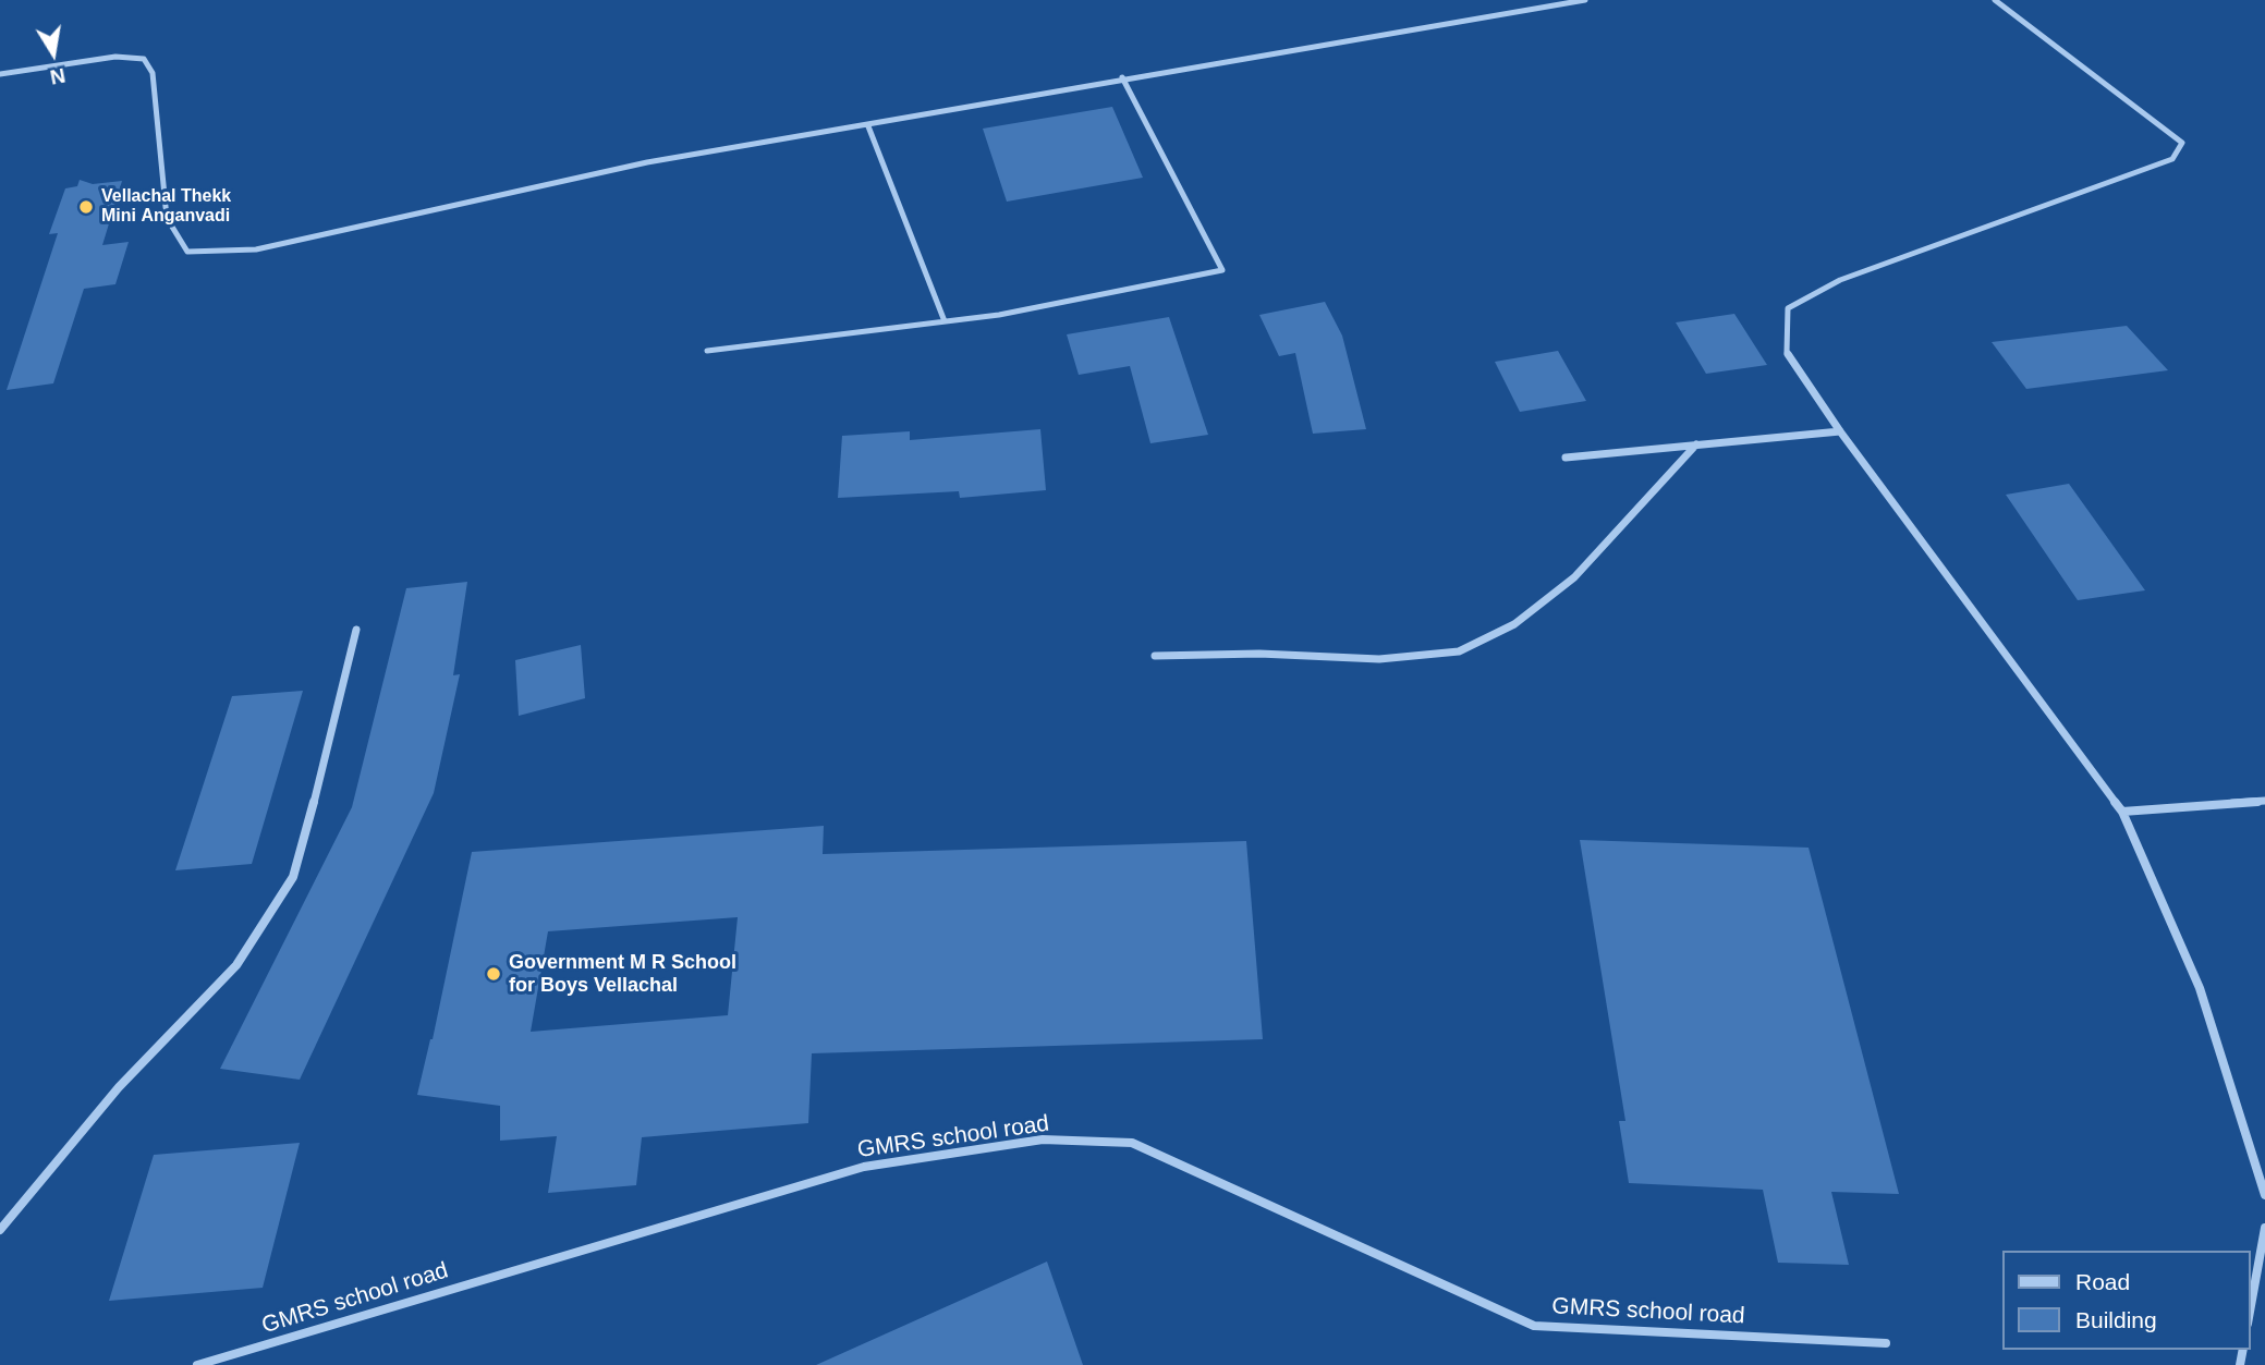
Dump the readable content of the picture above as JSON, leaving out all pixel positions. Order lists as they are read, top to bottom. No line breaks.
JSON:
{"streets":{"street":["GMRS school road"]},"places":["Vellachal Thekk Mini Anganvadi","Government M R School for Boys Vellachal"],"legend":["Road","Building"],"north":"bottom"}
